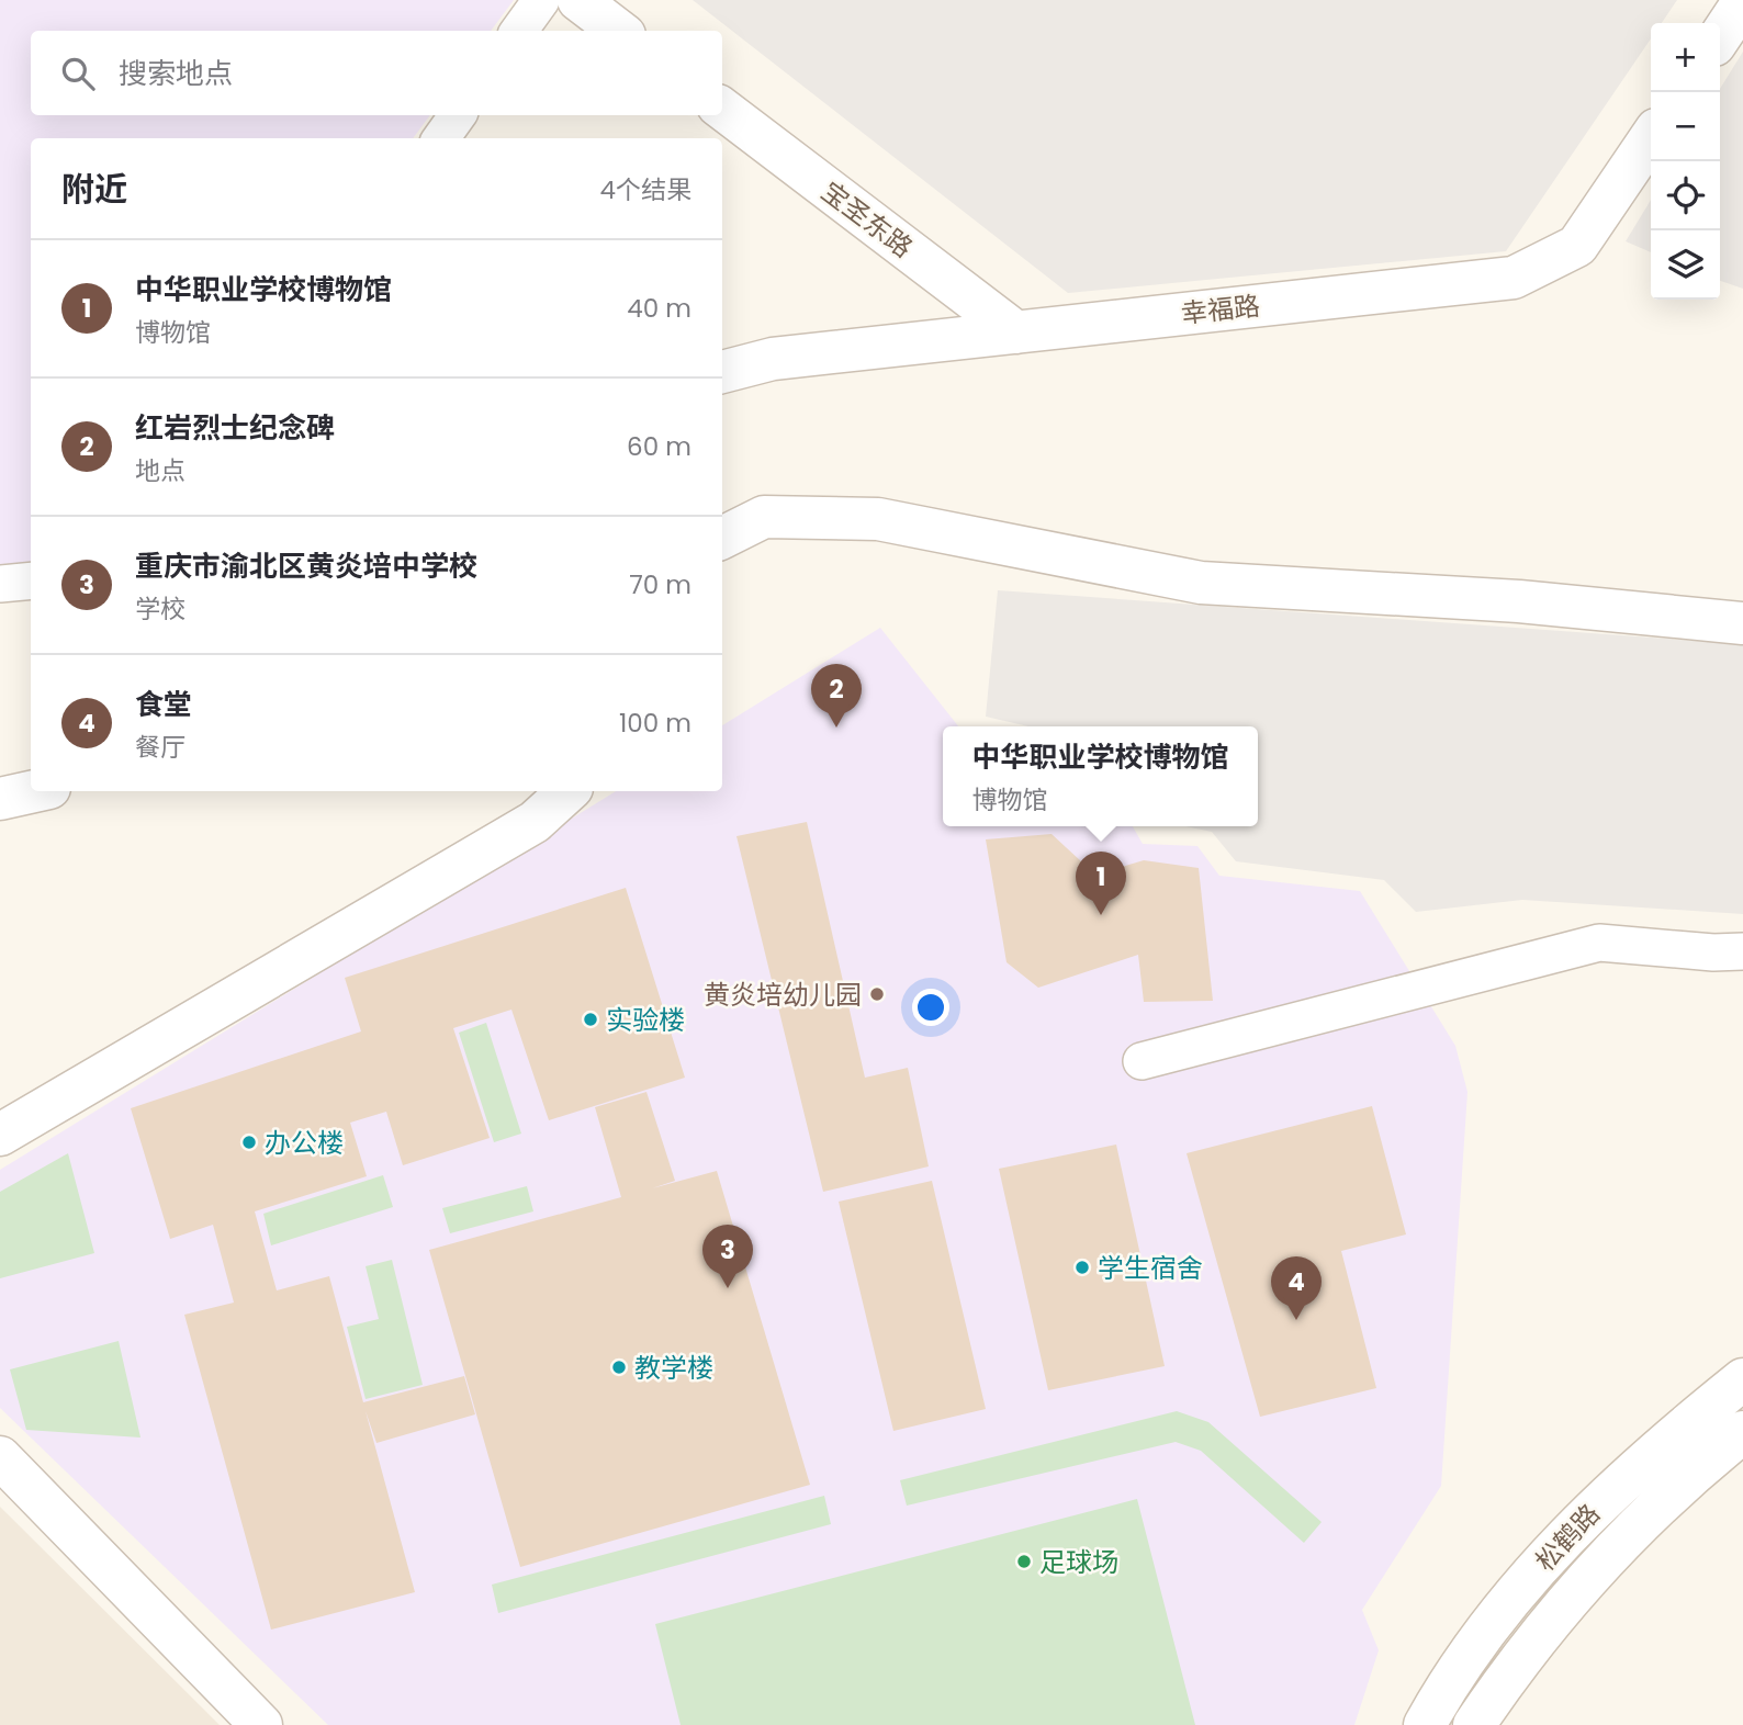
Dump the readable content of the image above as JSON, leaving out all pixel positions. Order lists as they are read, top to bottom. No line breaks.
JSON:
{"streets":{"street":["宝圣东路","幸福路","松鹤路"]},"crossings":[["宝圣东路","幸福路"]],"places":["黄炎培幼儿园","实验楼","办公楼","学生宿舍","教学楼","足球场"],"page":{"map_buttons":["+","−"],"search":"搜索地点","heading":["附近","4个结果"],"list":[{"mark":"1","name":"中华职业学校博物馆","note":"博物馆","value":"40 m"},{"mark":"2","name":"红岩烈士纪念碑","note":"地点","value":"60 m"},{"mark":"3","name":"重庆市渝北区黄炎培中学校","note":"学校","value":"70 m"},{"mark":"4","name":"食堂","note":"餐厅","value":"100 m"}],"pins":["2","1","3","4"],"popup":["中华职业学校博物馆","博物馆"]}}
